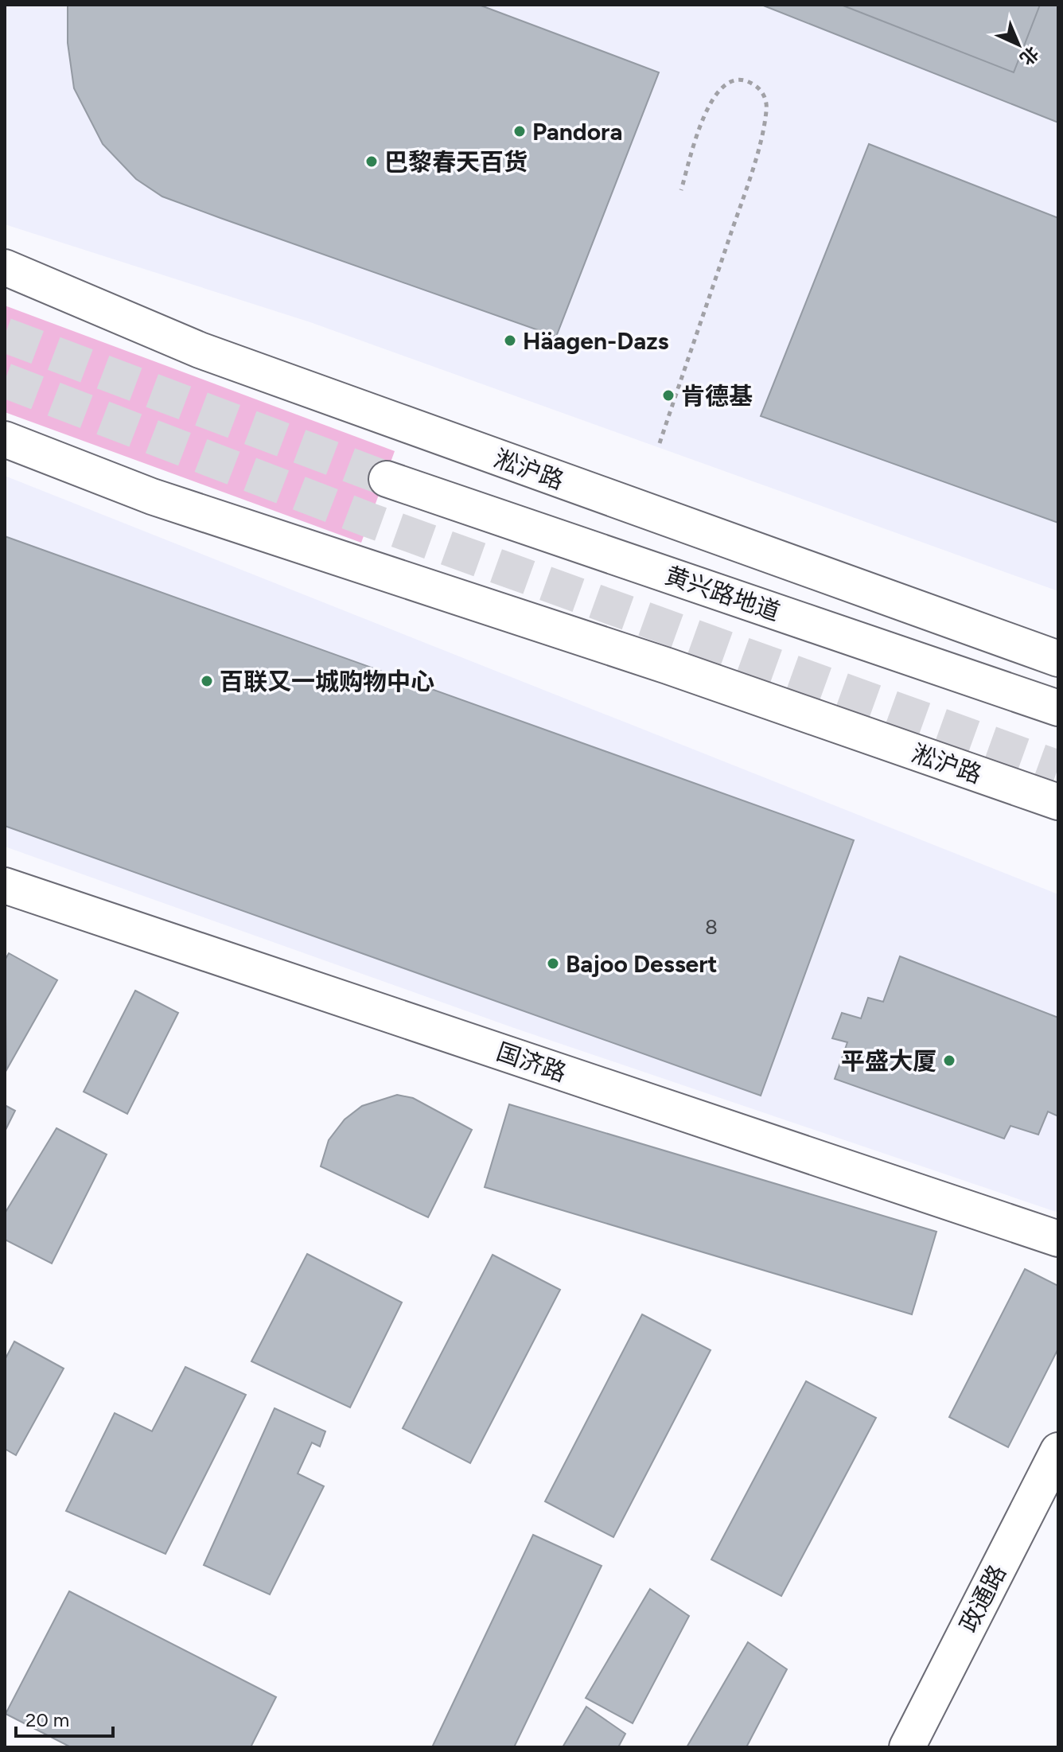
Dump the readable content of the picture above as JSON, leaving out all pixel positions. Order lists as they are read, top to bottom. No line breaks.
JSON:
{"streets":{"main road":["淞沪路","黄兴路地道","国济路","政通路"]},"places":["Pandora","巴黎春天百货","Häagen-Dazs","肯德基","百联又一城购物中心","Bajoo Dessert","平盛大厦"],"house_numbers":["8"],"scale_bar":"20 m","north":"bottom right"}
